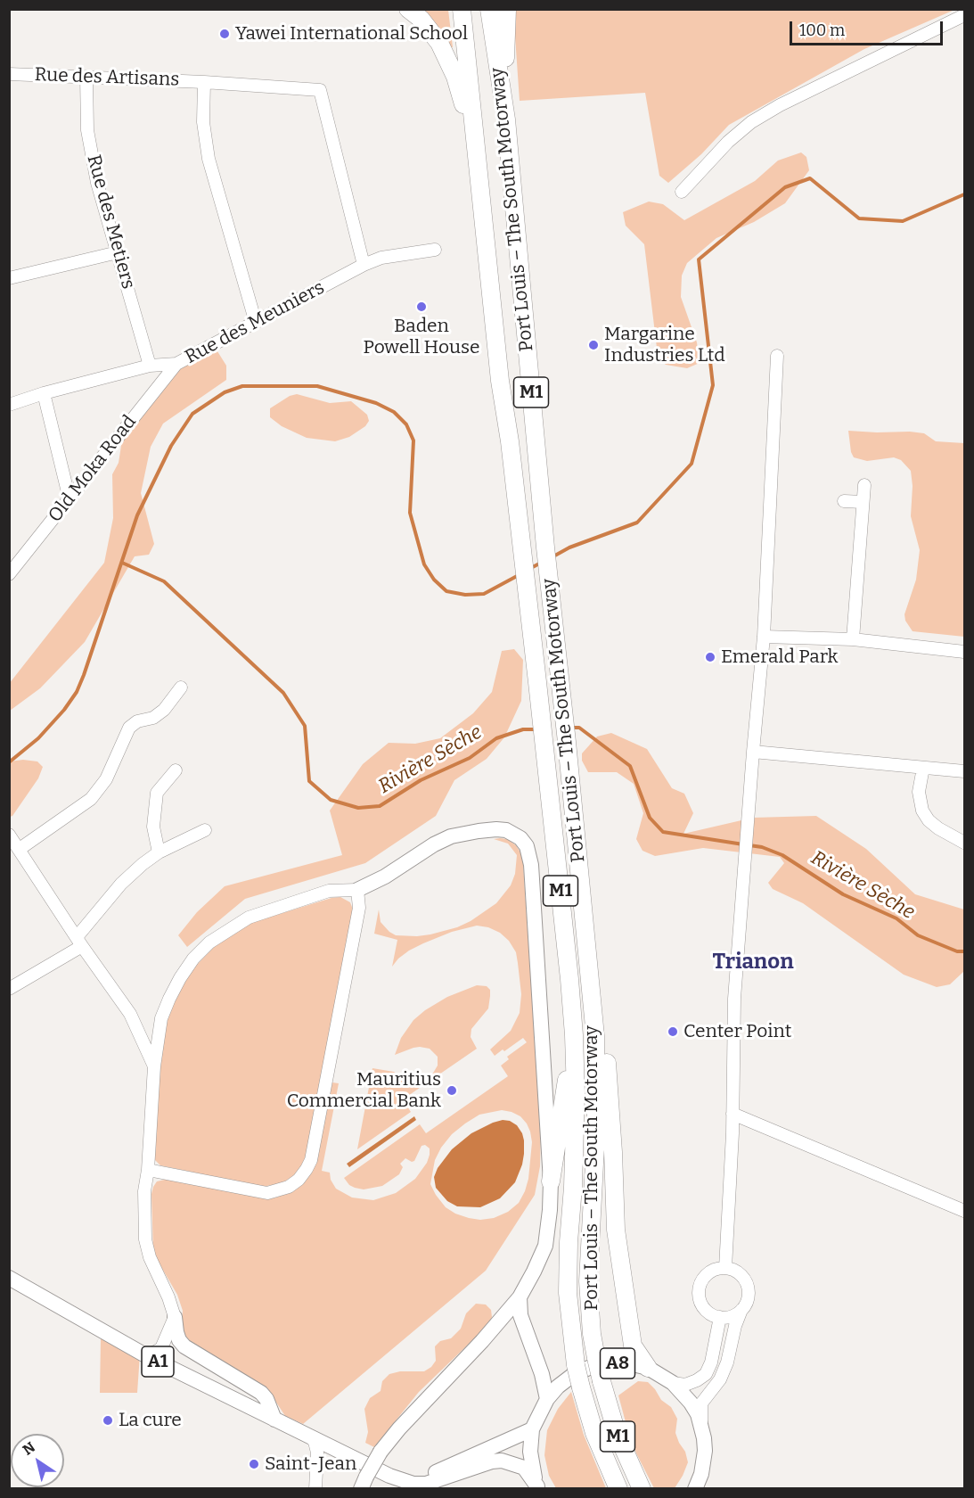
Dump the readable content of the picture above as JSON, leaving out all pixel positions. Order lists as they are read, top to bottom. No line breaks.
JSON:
{"streets":{"highway":["Port Louis – The South Motorway","M1"],"main road":["A1","A8"],"street":["Rue des Artisans","Rue des Metiers","Rue des Meuniers","Old Moka Road"]},"crossings":[["Rue des Artisans","Rue des Metiers"],["Rue des Artisans","Rue des Meuniers"],["Rue des Metiers","Rue des Meuniers"],["Rue des Meuniers","Old Moka Road"],["A1","A8"]],"districts":["Trianon"],"water":["Rivière Sèche"],"places":["Yawei International School","Baden Powell House","Margarine Industries Ltd","Emerald Park","Center Point","Mauritius Commercial Bank","La cure","Saint-Jean"],"scale_bar":"100 m","north":"top left"}
